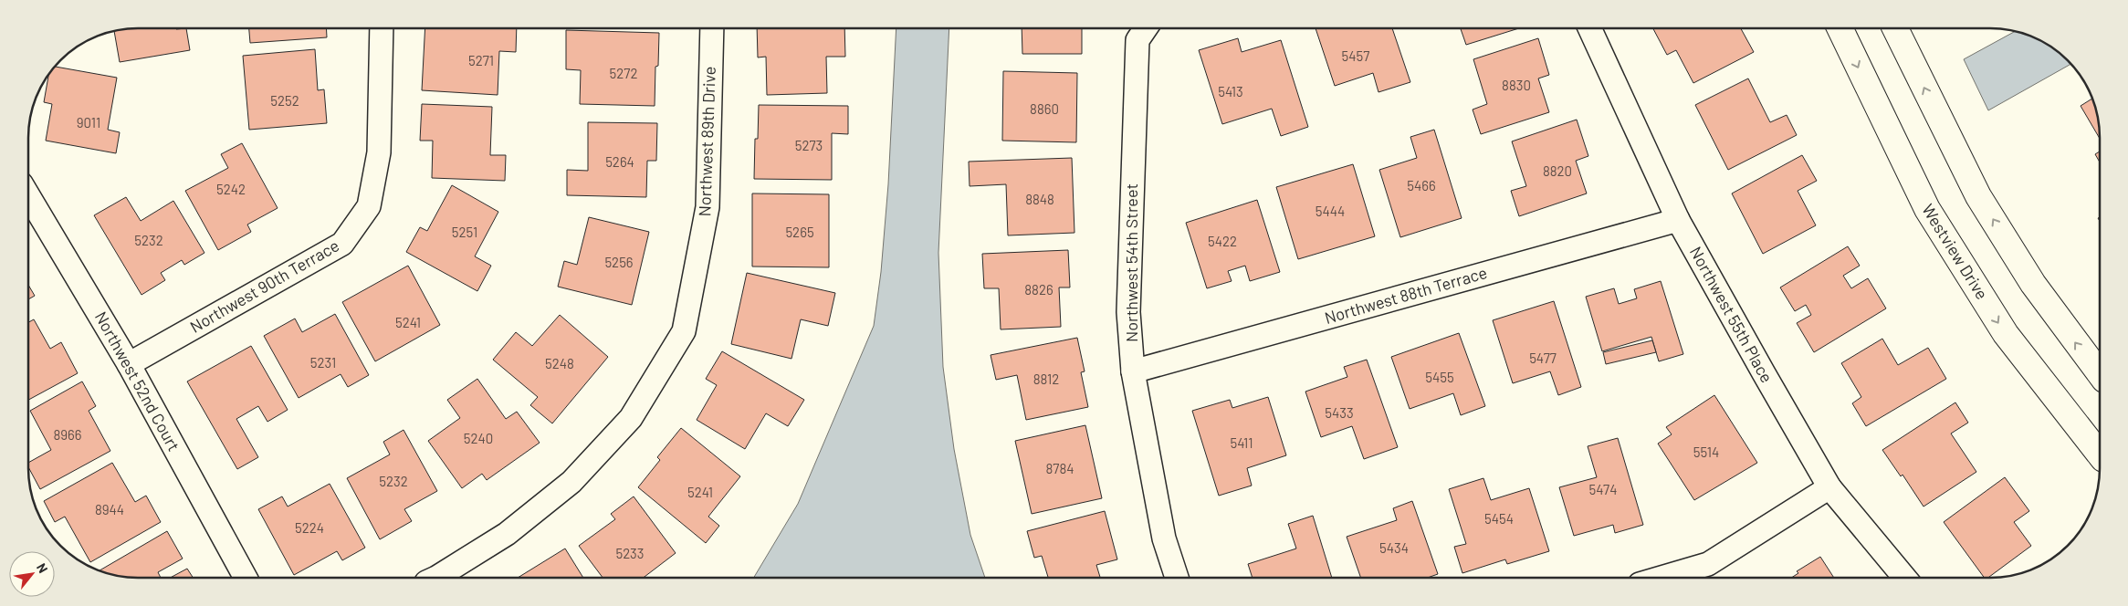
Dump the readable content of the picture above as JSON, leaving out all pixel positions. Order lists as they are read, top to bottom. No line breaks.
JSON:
{"streets":{"street":["Northwest 89th Drive","Westview Drive","Northwest 54th Street","Northwest 90th Terrace","Northwest 88th Terrace","Northwest 55th Place","Northwest 52nd Court"]},"crossings":[["Northwest 54th Street","Northwest 88th Terrace"],["Northwest 90th Terrace","Northwest 52nd Court"],["Northwest 88th Terrace","Northwest 55th Place"]],"house_numbers":["5457","5271","5272","8830","5413","5252","8860","9011","5273","5264","8820","5466","5242","8848","5444","5251","5265","5232","5422","5256","8826","5241","5477","5231","5248","5455","8812","5433","8966","5240","5411","5514","8784","5232","5474","5241","8944","5454","5224","5434","5233"],"north":"top right"}
